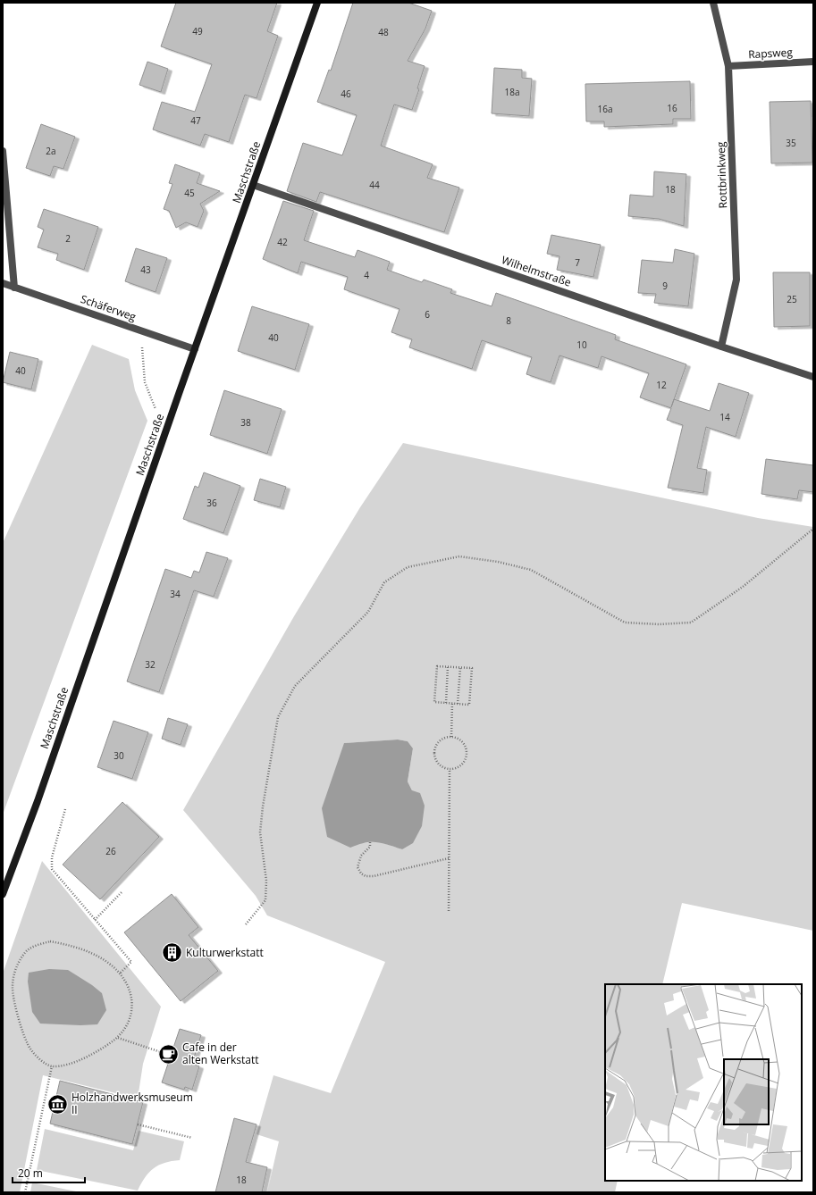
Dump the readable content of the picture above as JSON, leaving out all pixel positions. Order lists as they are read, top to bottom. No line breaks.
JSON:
{"streets":{"street":["Rapsweg","Maschstraße","Rottbrinkweg","Wilhelmstraße","Schäferweg"]},"crossings":[["Rapsweg","Rottbrinkweg"],["Maschstraße","Wilhelmstraße"],["Maschstraße","Schäferweg"],["Rottbrinkweg","Wilhelmstraße"]],"places":{"building":["Kulturwerkstatt"],"cafe":["Cafe in der alten Werkstatt"],"museum":["Holzhandwerksmuseum II"]},"house_numbers":["49","48","18a","46","16","16a","47","35","2a","44","18","45","2","42","7","43","4","9","25","6","8","40","10","40","12","14","38","36","34","32","30","26","18"],"scale_bar":"20 m"}
